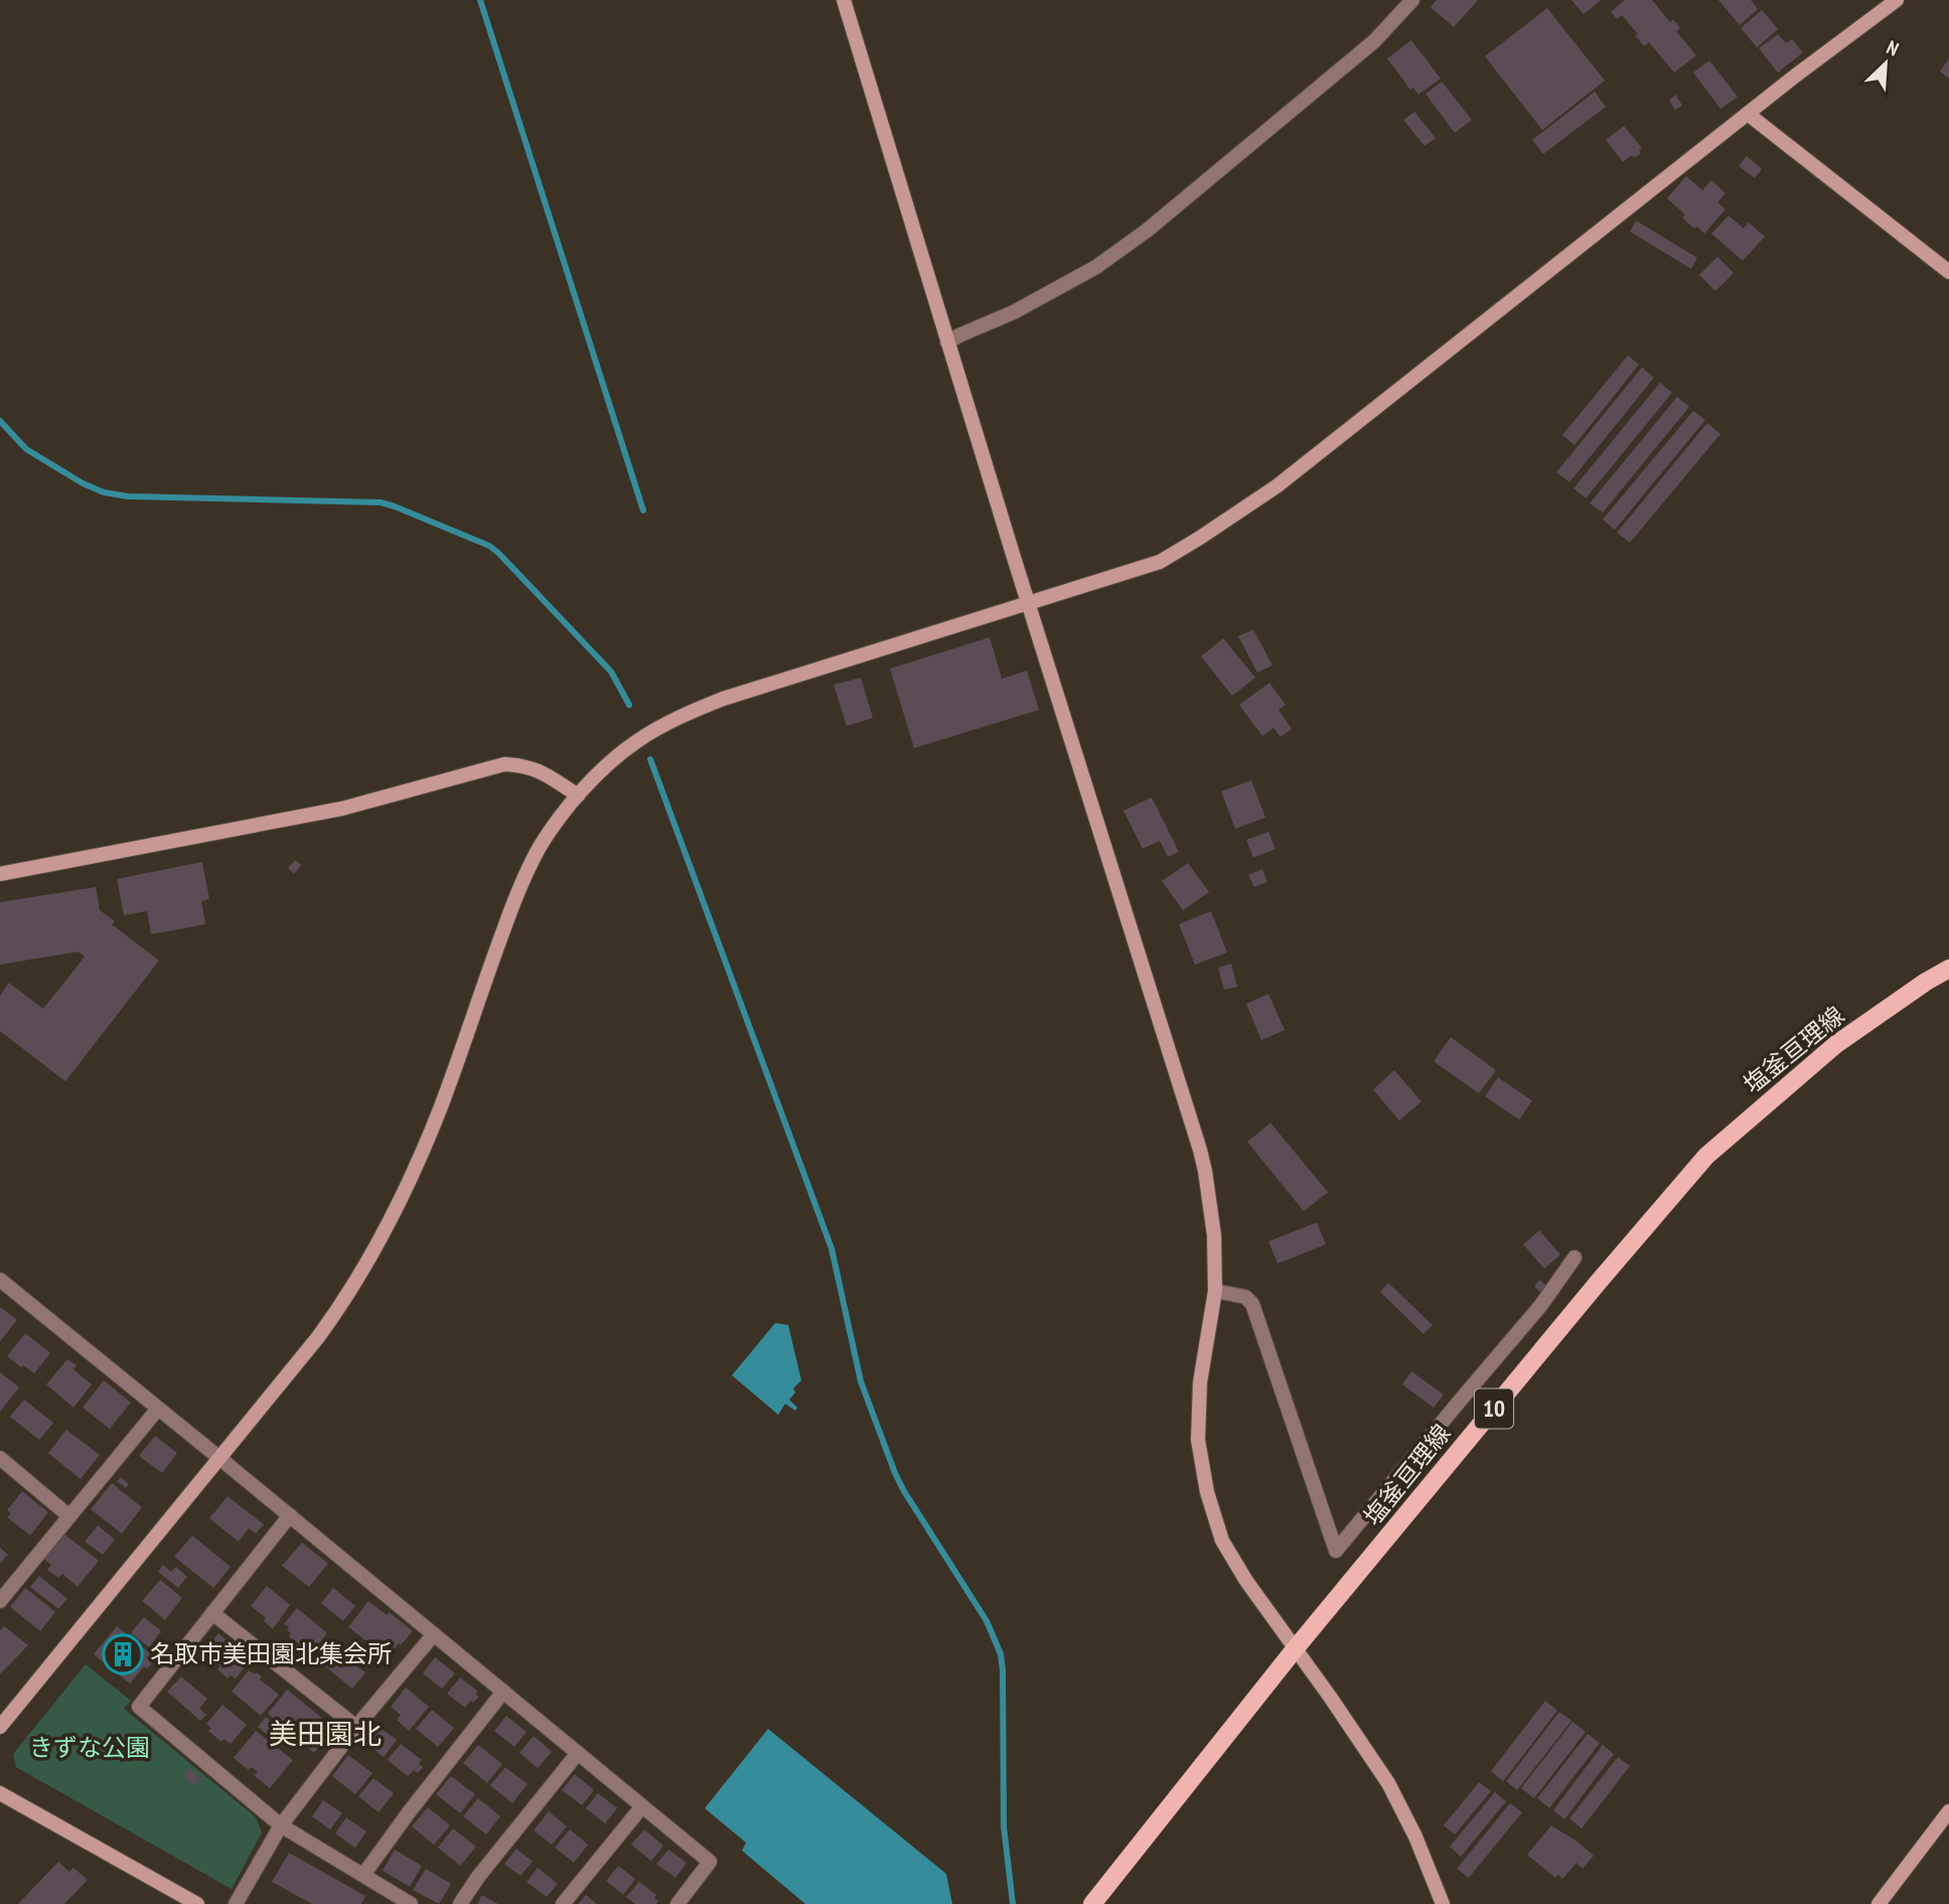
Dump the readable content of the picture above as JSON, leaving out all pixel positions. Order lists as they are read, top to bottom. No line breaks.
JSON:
{"streets":{"main road":["塩釜亘理線","10"]},"districts":["美田園北"],"parks":["きずな公園"],"places":{"building":["名取市美田園北集会所"]},"north":"top right"}
